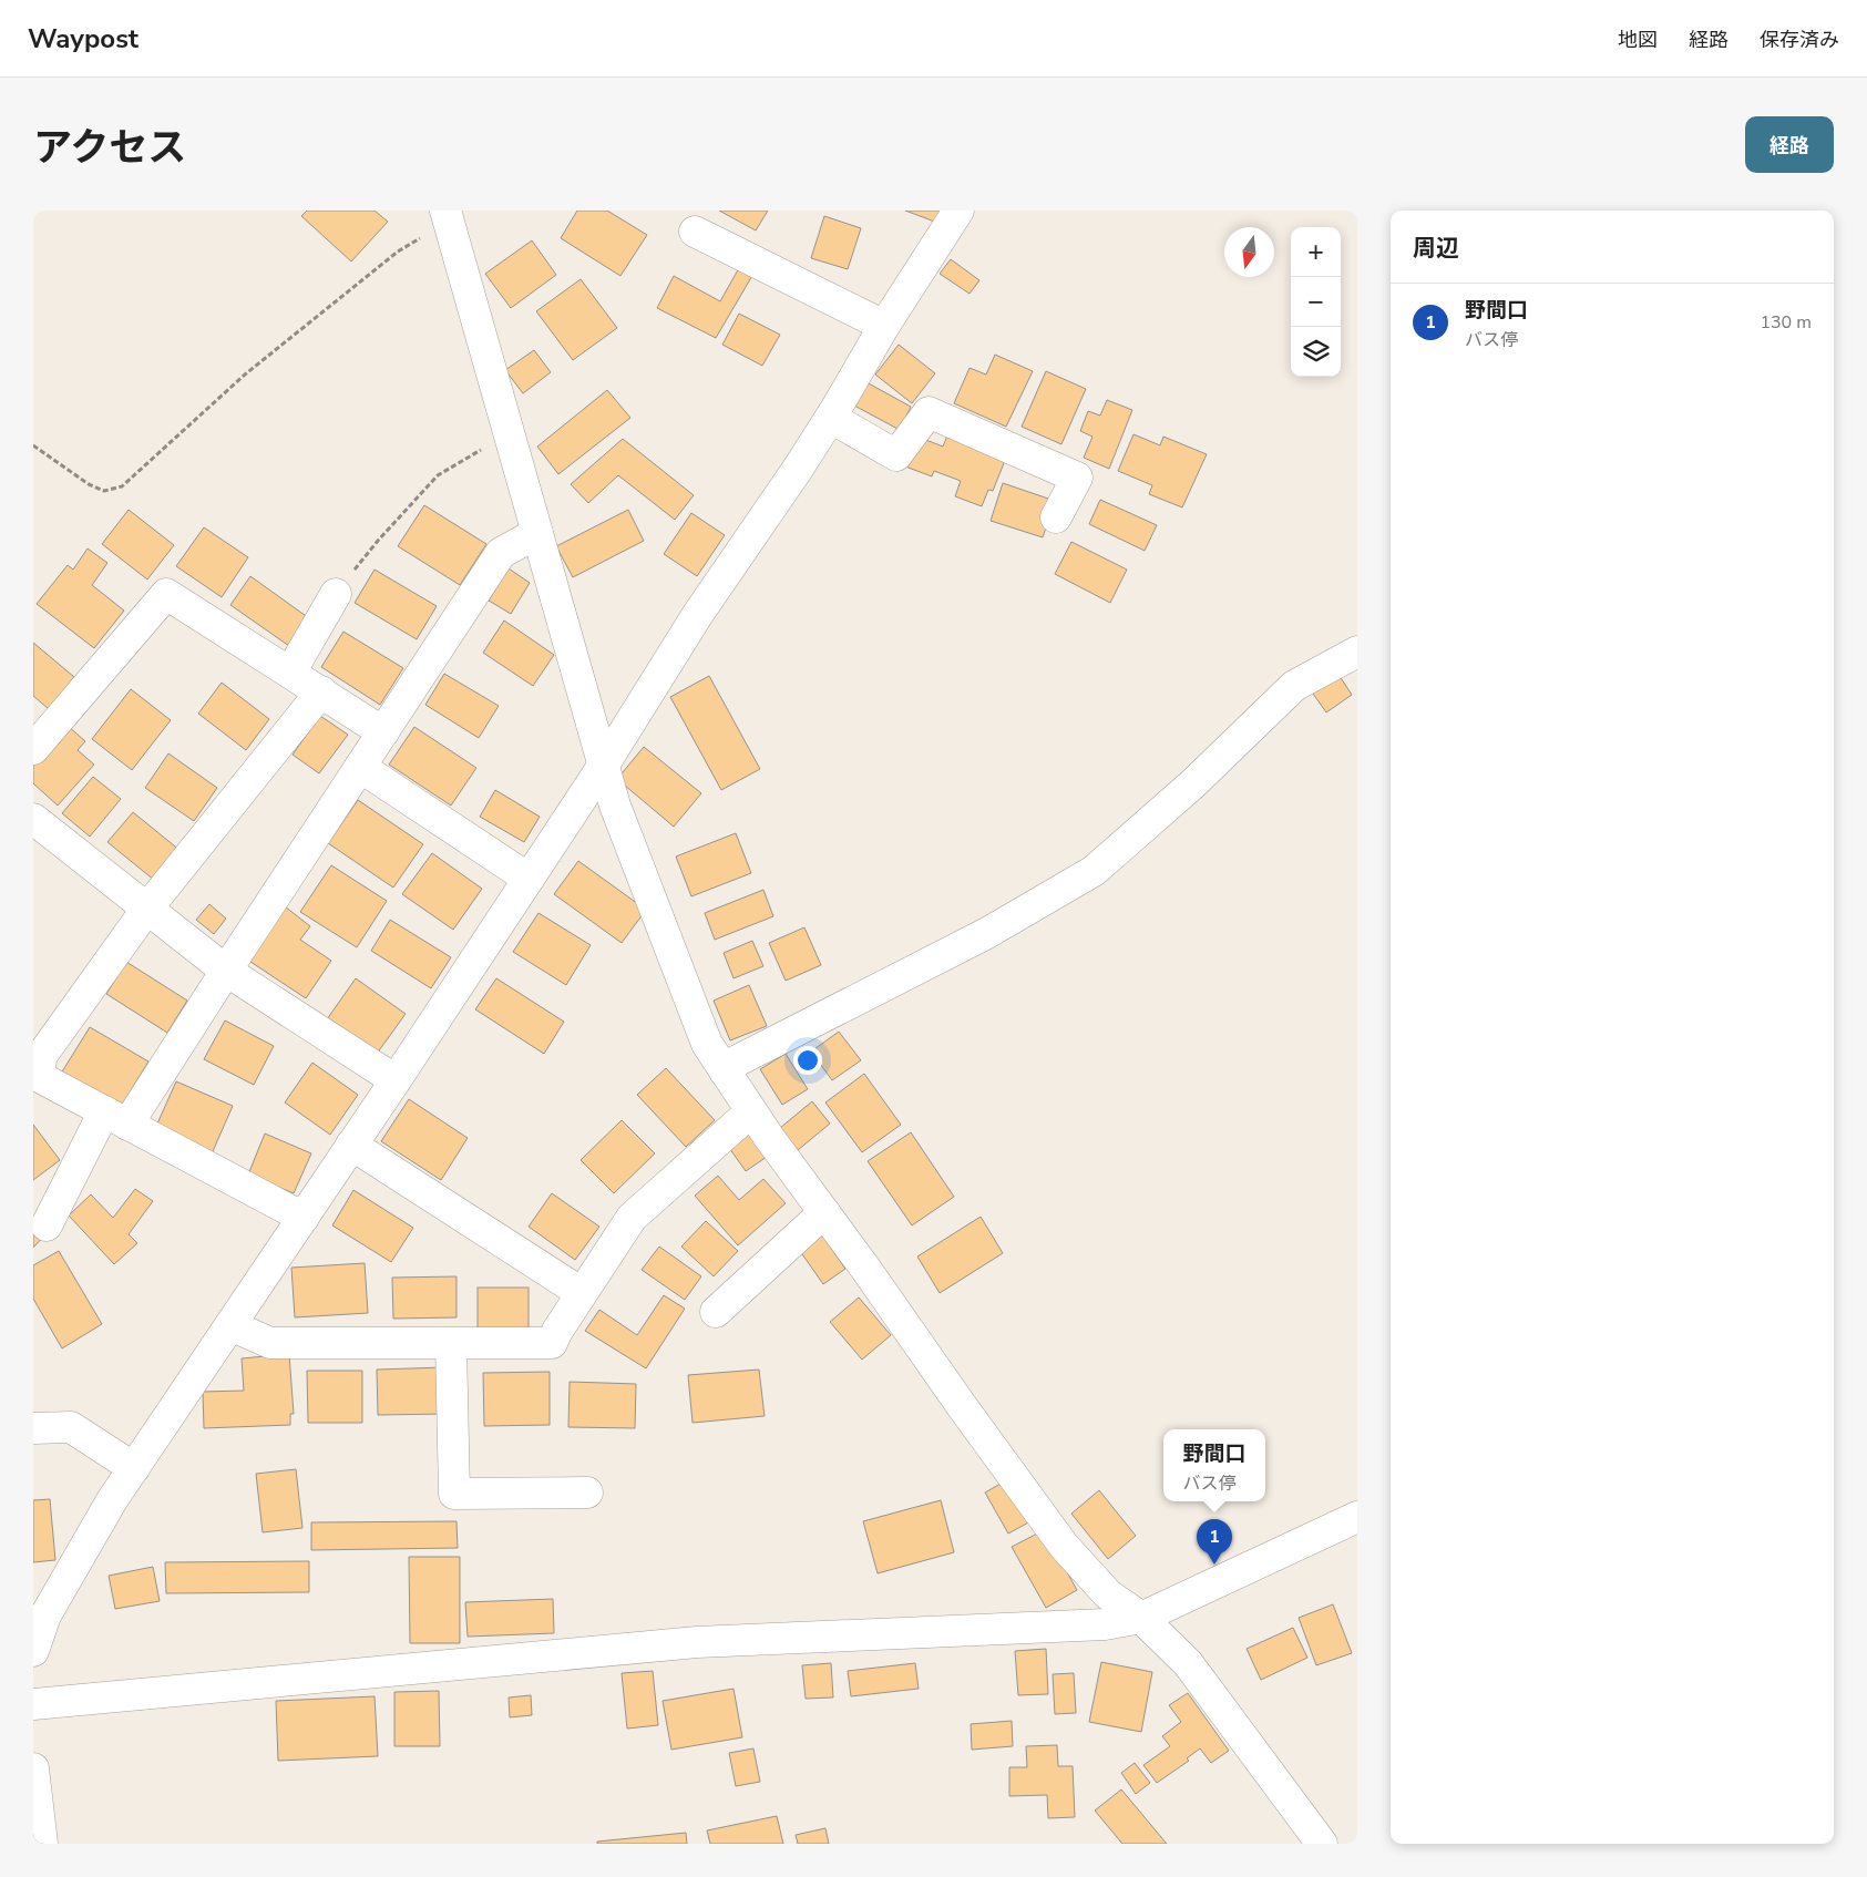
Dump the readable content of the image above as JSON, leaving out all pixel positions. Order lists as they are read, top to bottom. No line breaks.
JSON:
{"north":"bottom","page":{"header":"Waypost","nav":["地図","経路","保存済み"],"title":"アクセス","buttons":"経路","heading":"周辺","map_buttons":["+","−"],"list":[{"mark":"1","name":"野間口","note":"バス停","value":"130 m"}],"popup":["野間口","バス停"],"pins":"1"}}
